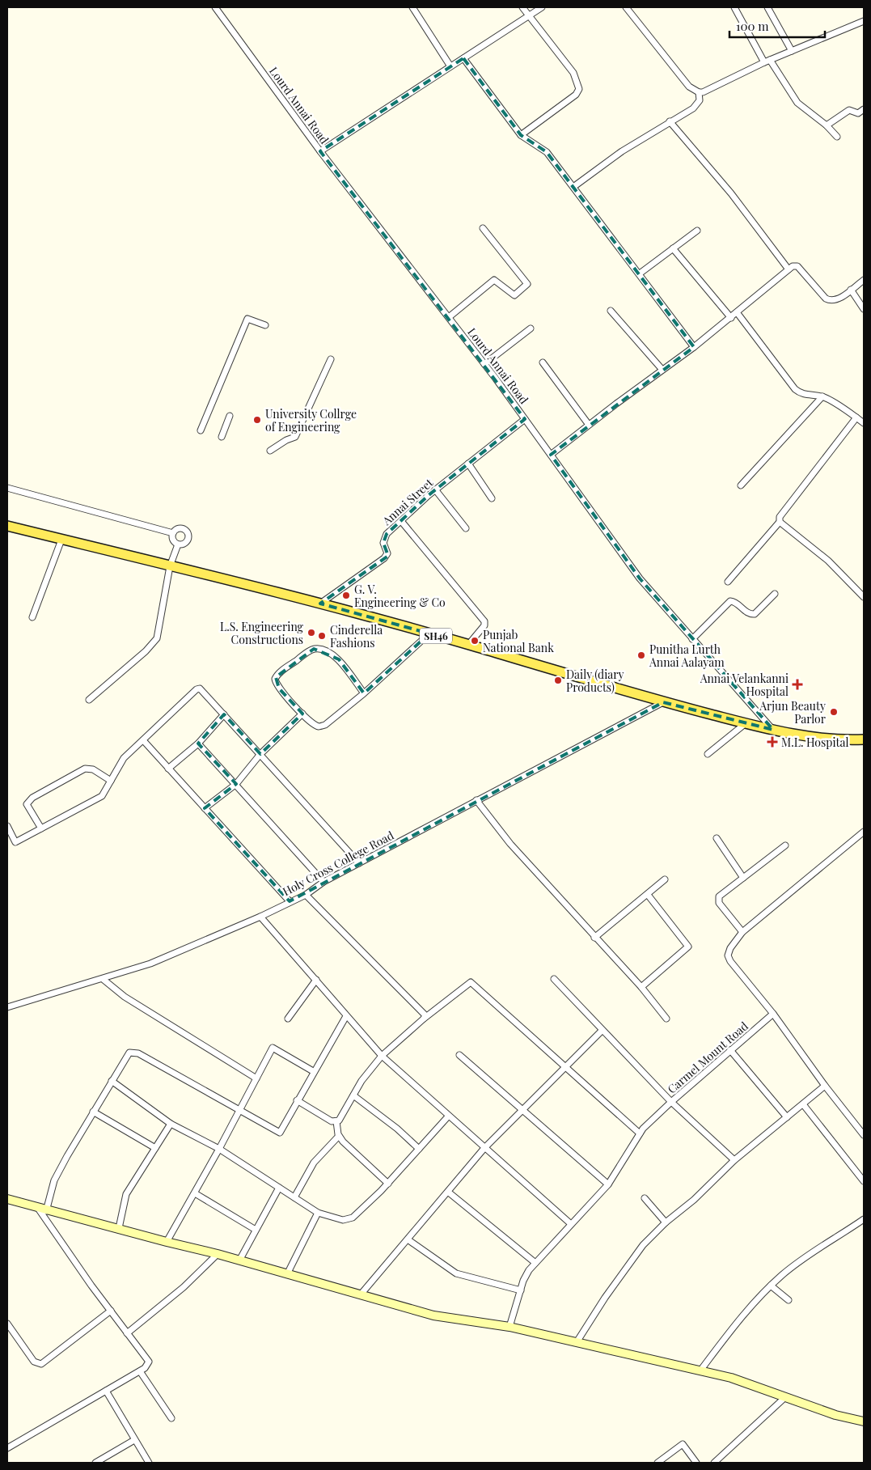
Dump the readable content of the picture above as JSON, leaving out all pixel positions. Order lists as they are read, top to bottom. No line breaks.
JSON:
{"streets":{"main road":["SH46"],"street":["Lourd Annai Road","Annai Street","Holy Cross College Road","Carmel Mount Road"]},"crossings":[["Lourd Annai Road","Annai Street"],["Lourd Annai Road","SH46"],["Annai Street","SH46"],["SH46","Holy Cross College Road"]],"places":{"other":["University Collrge of Engineering","G. V. Engineering & Co","L.S. Engineering Constructions","Cinderella Fashions","Punjab National Bank","Punitha Lurth Annai Aalayam","Daily (diary Products)","Arjun Beauty Parlor"],"health":["Annai Velankanni Hospital","M.L. Hospital"]},"scale_bar":"100 m"}
